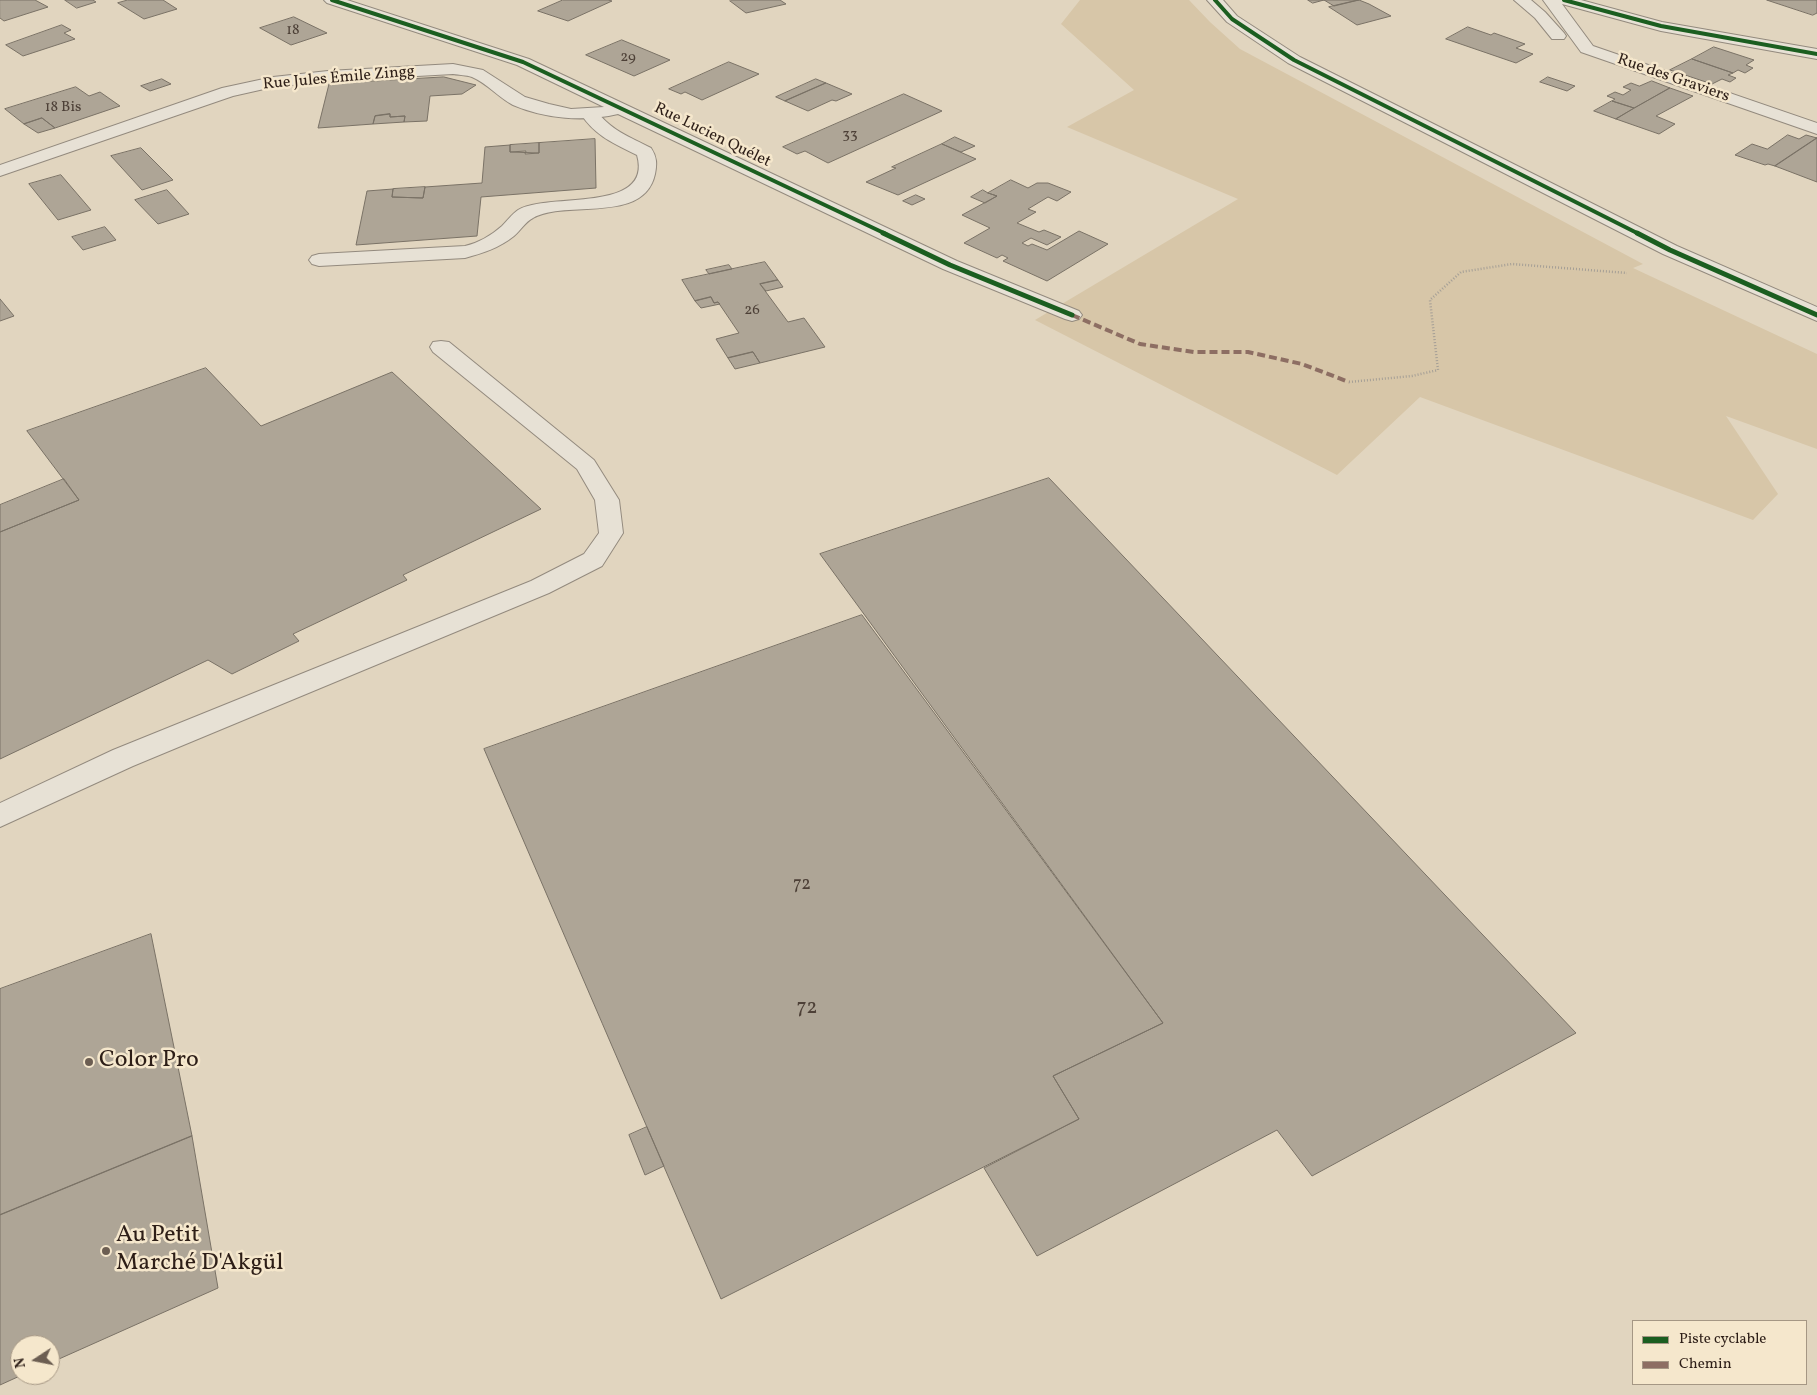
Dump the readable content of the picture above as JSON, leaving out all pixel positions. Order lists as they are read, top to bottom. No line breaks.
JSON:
{"streets":{"street":["Rue Jules Émile Zingg","Rue des Graviers","Rue Lucien Quélet"]},"crossings":[["Rue Jules Émile Zingg","Rue Lucien Quélet"]],"places":["Color Pro","Au Petit Marché D'Akgül"],"house_numbers":["18","29","18 Bis","33","26","72","72"],"legend":["Piste cyclable","Chemin"],"north":"left"}
